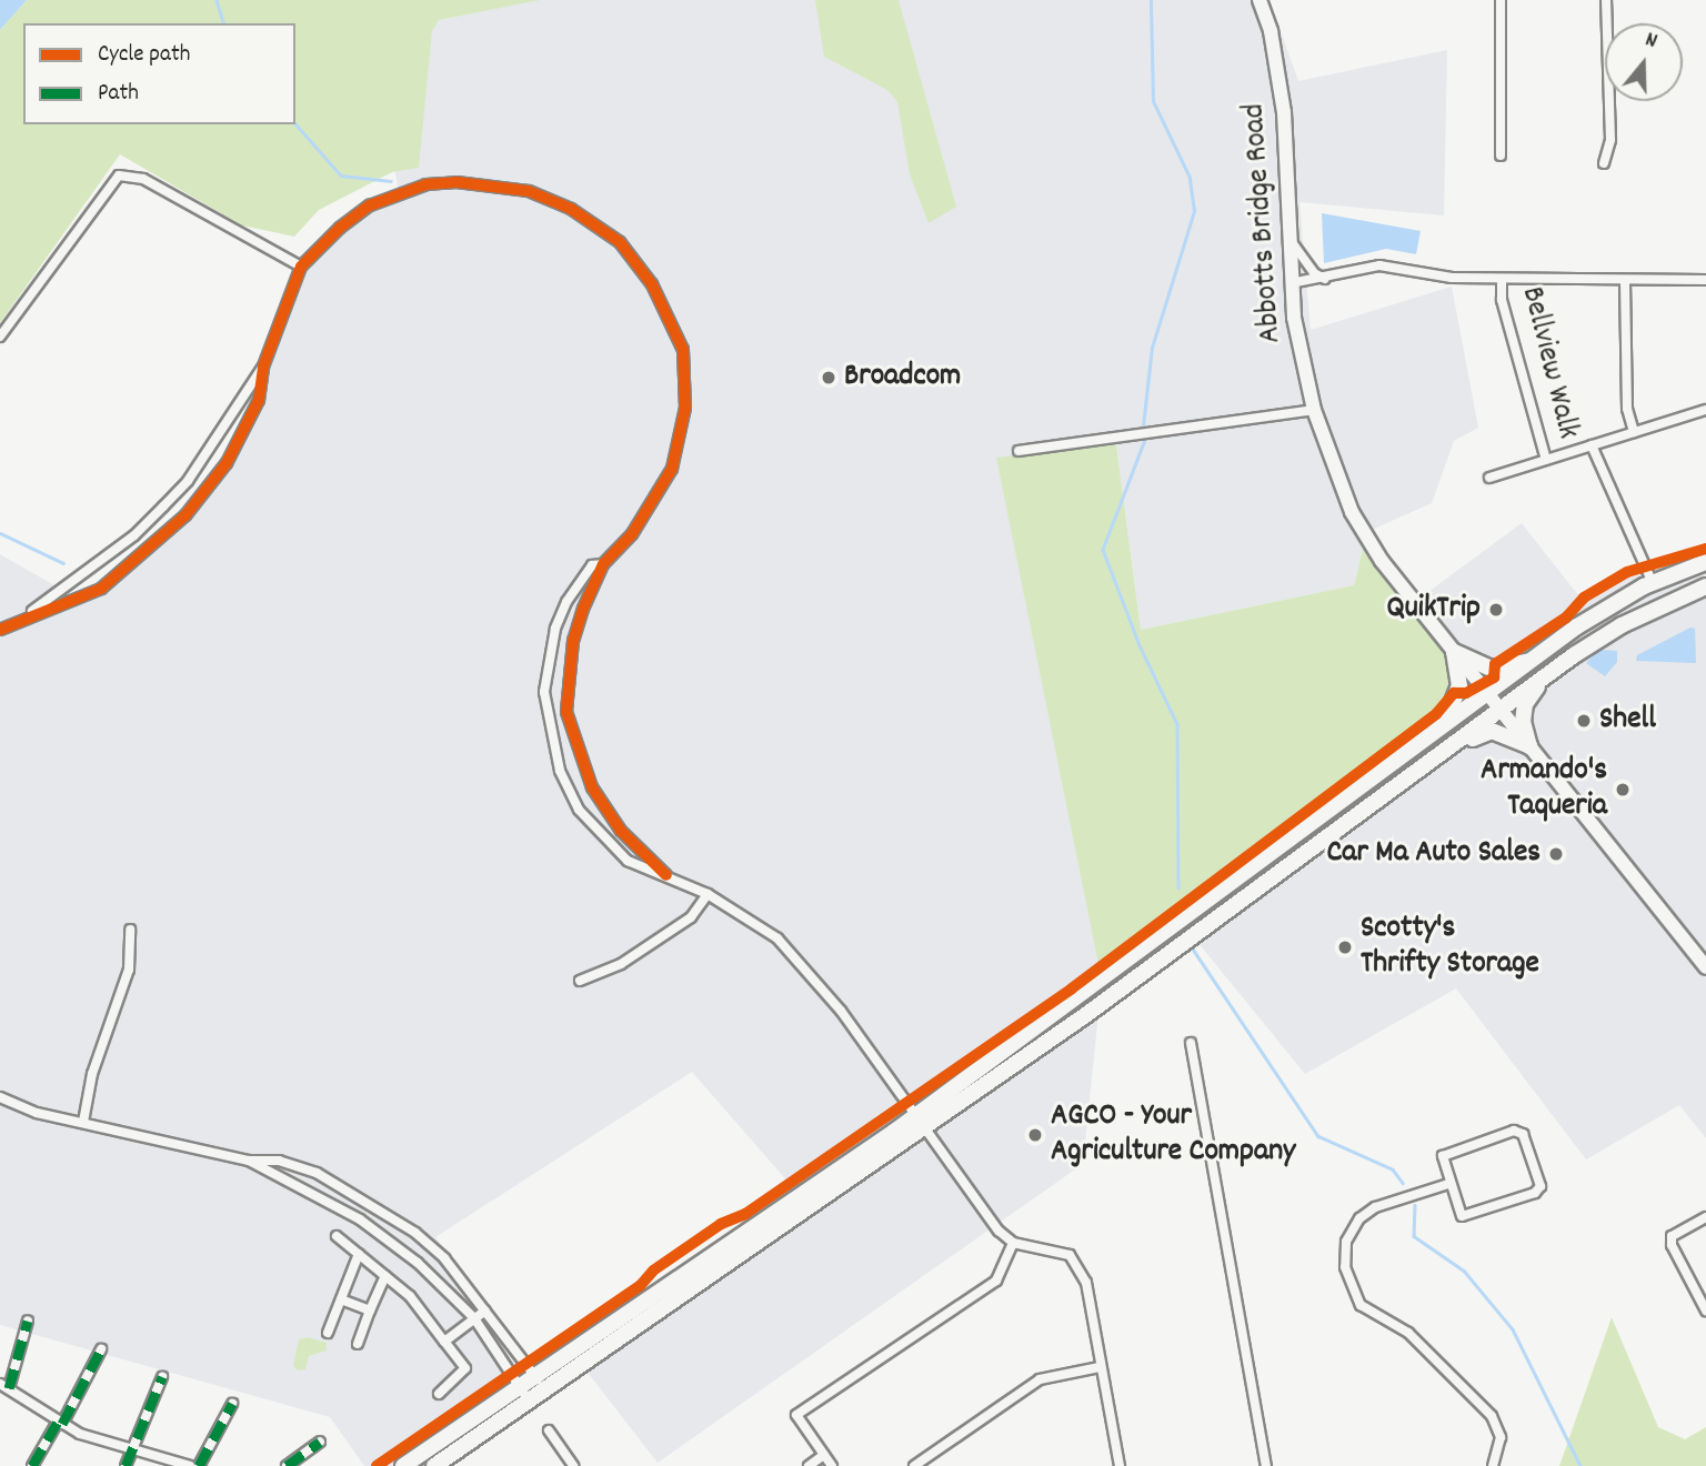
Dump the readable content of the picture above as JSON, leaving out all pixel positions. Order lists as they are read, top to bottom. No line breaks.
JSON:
{"streets":{"main road":["Abbotts Bridge Road"],"street":["Bellview Walk"]},"places":["Broadcom","QuikTrip","Shell","Armando's Taqueria","Car Ma Auto Sales","Scotty's Thrifty Storage","AGCO - Your Agriculture Company"],"legend":["Cycle path","Path"],"north":"top"}
